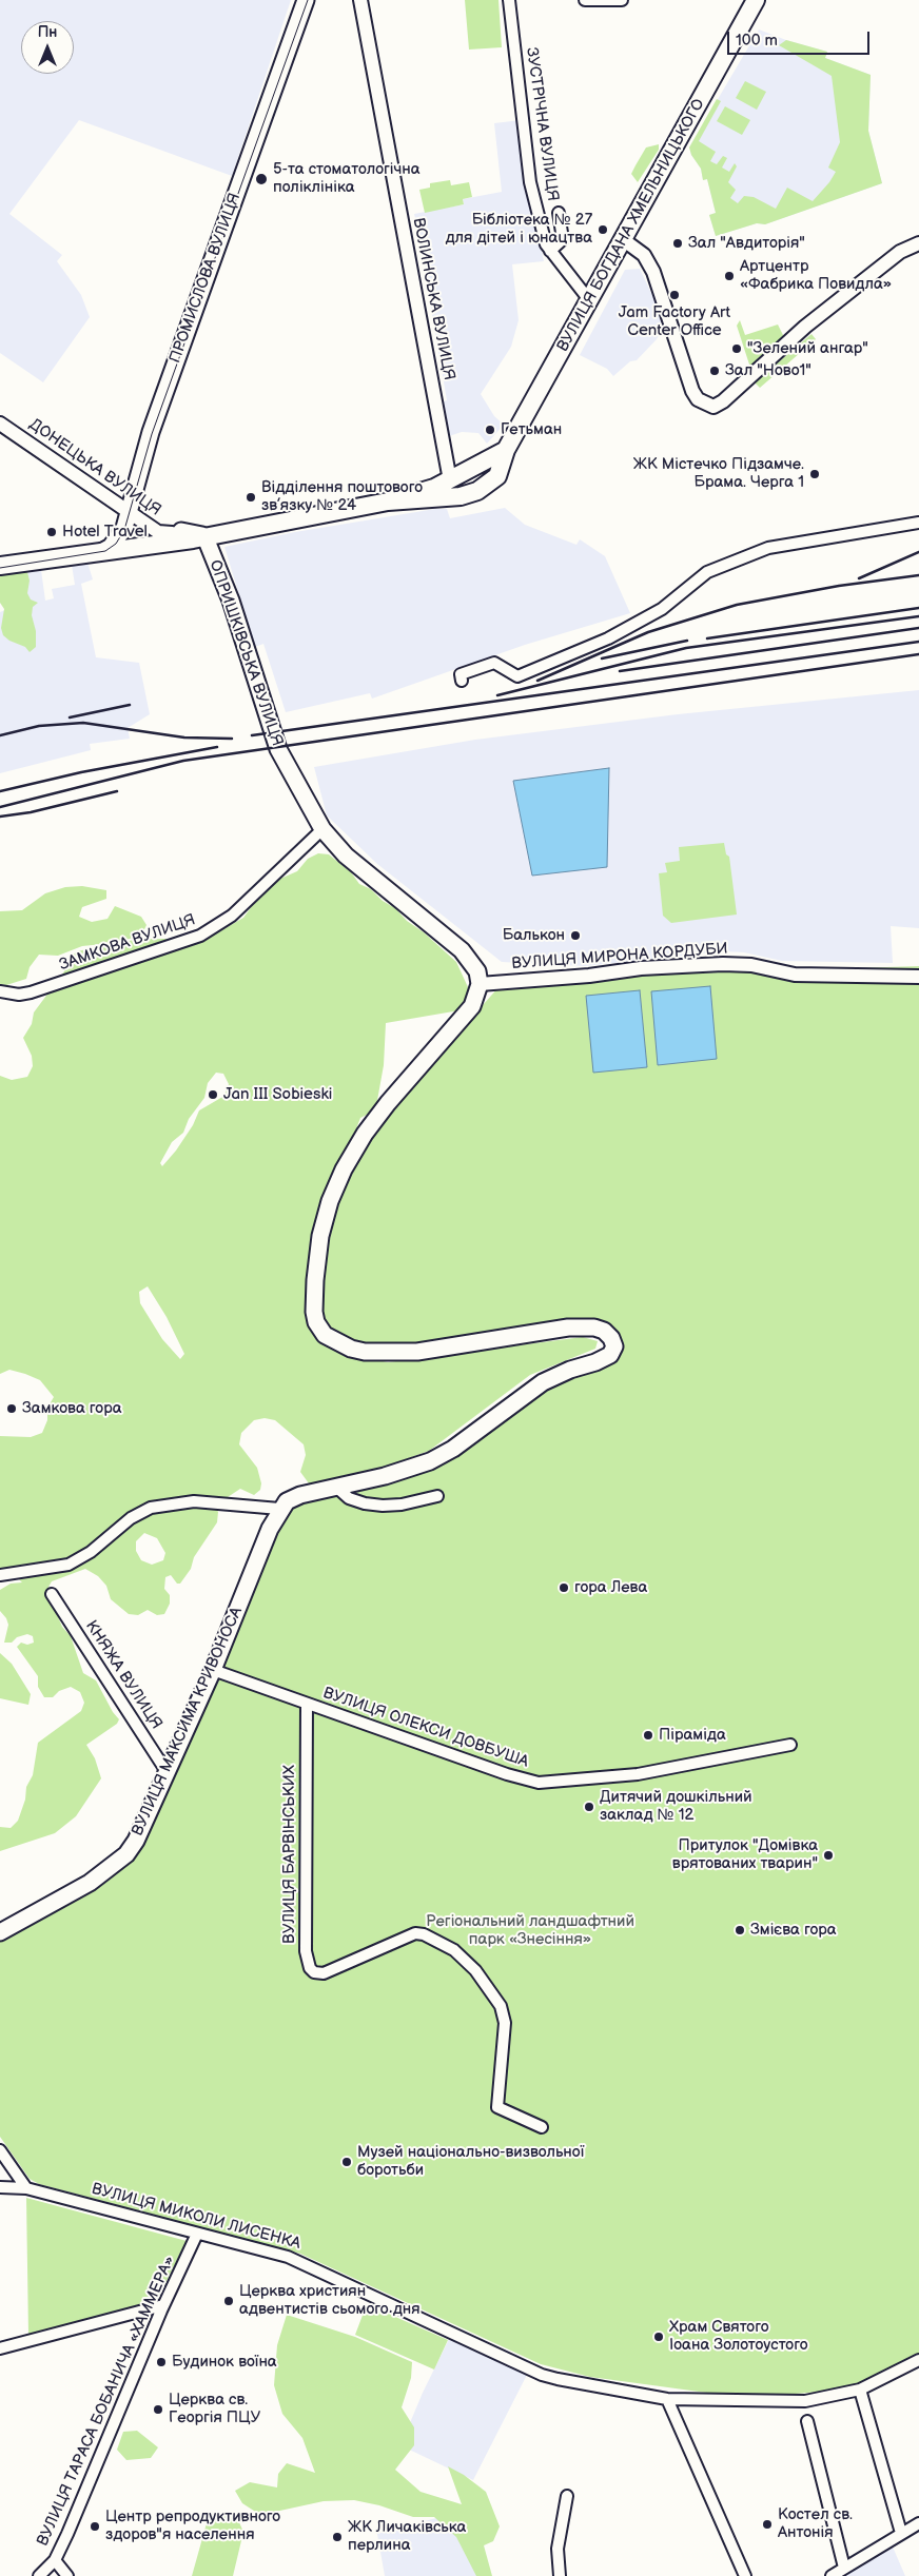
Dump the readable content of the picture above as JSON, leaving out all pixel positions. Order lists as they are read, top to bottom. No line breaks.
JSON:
{"streets":{"main road":["ВУЛИЦЯ БОГДАНА ХМЕЛЬНИЦЬКОГО","ПРОМИСЛОВА ВУЛИЦЯ","ОПРИШКІВСЬКА ВУЛИЦЯ","ВУЛИЦЯ МАКСИМА КРИВОНОСА"],"street":["ЗУСТРІЧНА ВУЛИЦЯ","ВОЛИНСЬКА ВУЛИЦЯ","ДОНЕЦЬКА ВУЛИЦЯ","ЗАМКОВА ВУЛИЦЯ","ВУЛИЦЯ МИРОНА КОРДУБИ","КНЯЖА ВУЛИЦЯ","ВУЛИЦЯ ОЛЕКСИ ДОВБУША","ВУЛИЦЯ БАРВІНСЬКИХ","ВУЛИЦЯ МИКОЛИ ЛИСЕНКА","ВУЛИЦЯ ТАРАСА БОБАНИЧА «ХАММЕРА»"]},"crossings":[["ЗУСТРІЧНА ВУЛИЦЯ","ВУЛИЦЯ БОГДАНА ХМЕЛЬНИЦЬКОГО"],["ПРОМИСЛОВА ВУЛИЦЯ","ДОНЕЦЬКА ВУЛИЦЯ"],["ОПРИШКІВСЬКА ВУЛИЦЯ","ЗАМКОВА ВУЛИЦЯ"],["ОПРИШКІВСЬКА ВУЛИЦЯ","ВУЛИЦЯ МИРОНА КОРДУБИ"],["КНЯЖА ВУЛИЦЯ","ВУЛИЦЯ МАКСИМА КРИВОНОСА"],["ВУЛИЦЯ МАКСИМА КРИВОНОСА","ВУЛИЦЯ ОЛЕКСИ ДОВБУША"],["ВУЛИЦЯ ОЛЕКСИ ДОВБУША","ВУЛИЦЯ БАРВІНСЬКИХ"],["ВУЛИЦЯ МИКОЛИ ЛИСЕНКА","ВУЛИЦЯ ТАРАСА БОБАНИЧА «ХАММЕРА»"]],"parks":["Регіональний ландшафтний парк «Знесіння»"],"places":["5-та стоматологічна поліклініка","Бібліотека № 27 для дітей і юнацтва","Зал \"Авдиторія\"","Артцентр «Фабрика Повидла»","Jam Factory Art Center Office","\"Зелений ангар\"","Зал \"Ново1\"","Гетьман","ЖК Містечко Підзамче. Брама. Черга 1","Відділення поштового зв’язку № 24","Hotel Travel","Балькон","Jan III Sobieski","Замкова гора","гора Лева","Піраміда","Дитячий дошкільний заклад № 12","Притулок \"Домівка врятованих тварин\"","Змієва гора","Музей національно-визвольної боротьби","Церква християн адвентистів сьомого дня","Храм Святого Іоана Золотоустого","Будинок воїна","Церква св. Георгія ПЦУ","Костел св. Антонія","Центр репродуктивного здоров\"я населення","ЖК Личаківська перлина"],"scale_bar":"100 m","north":"top"}
